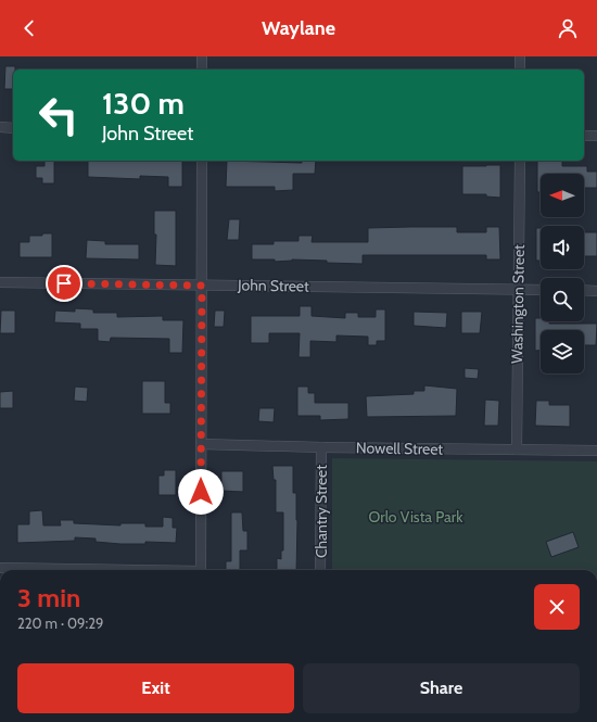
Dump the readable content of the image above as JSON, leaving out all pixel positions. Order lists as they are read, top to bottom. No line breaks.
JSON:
{"streets":{"street":["John Street","Washington Street","Nowell Street","Chantry Street"]},"crossings":[["John Street","Washington Street"],["Washington Street","Nowell Street"],["Nowell Street","Chantry Street"]],"parks":["Orlo Vista Park"],"north":"left","page":{"header":"Waylane","turn":["130 m","John Street"],"heading":["3 min","220 m · 09:29"],"buttons":["Exit","Share"]}}
